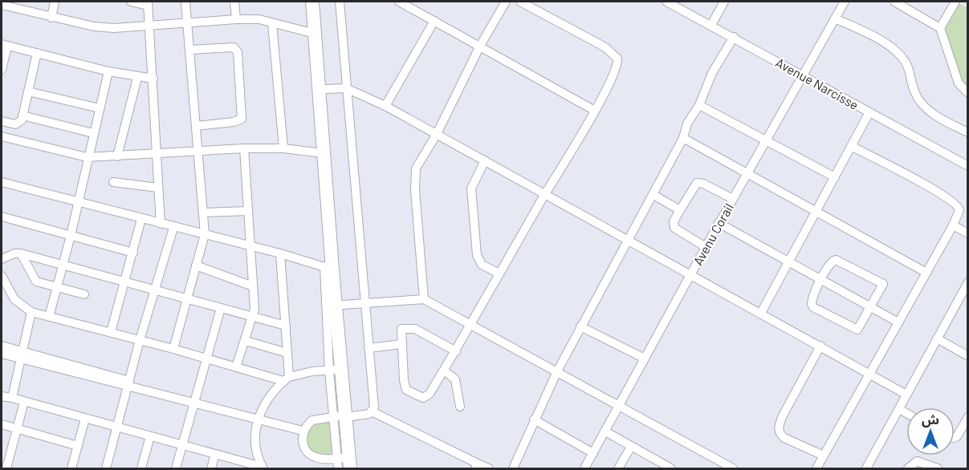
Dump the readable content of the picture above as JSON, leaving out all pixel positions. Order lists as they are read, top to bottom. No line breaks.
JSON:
{"streets":{"street":["Avenue Narcisse","Avenu Corail"]},"crossings":[["Avenue Narcisse","Avenu Corail"]],"north":"top"}
